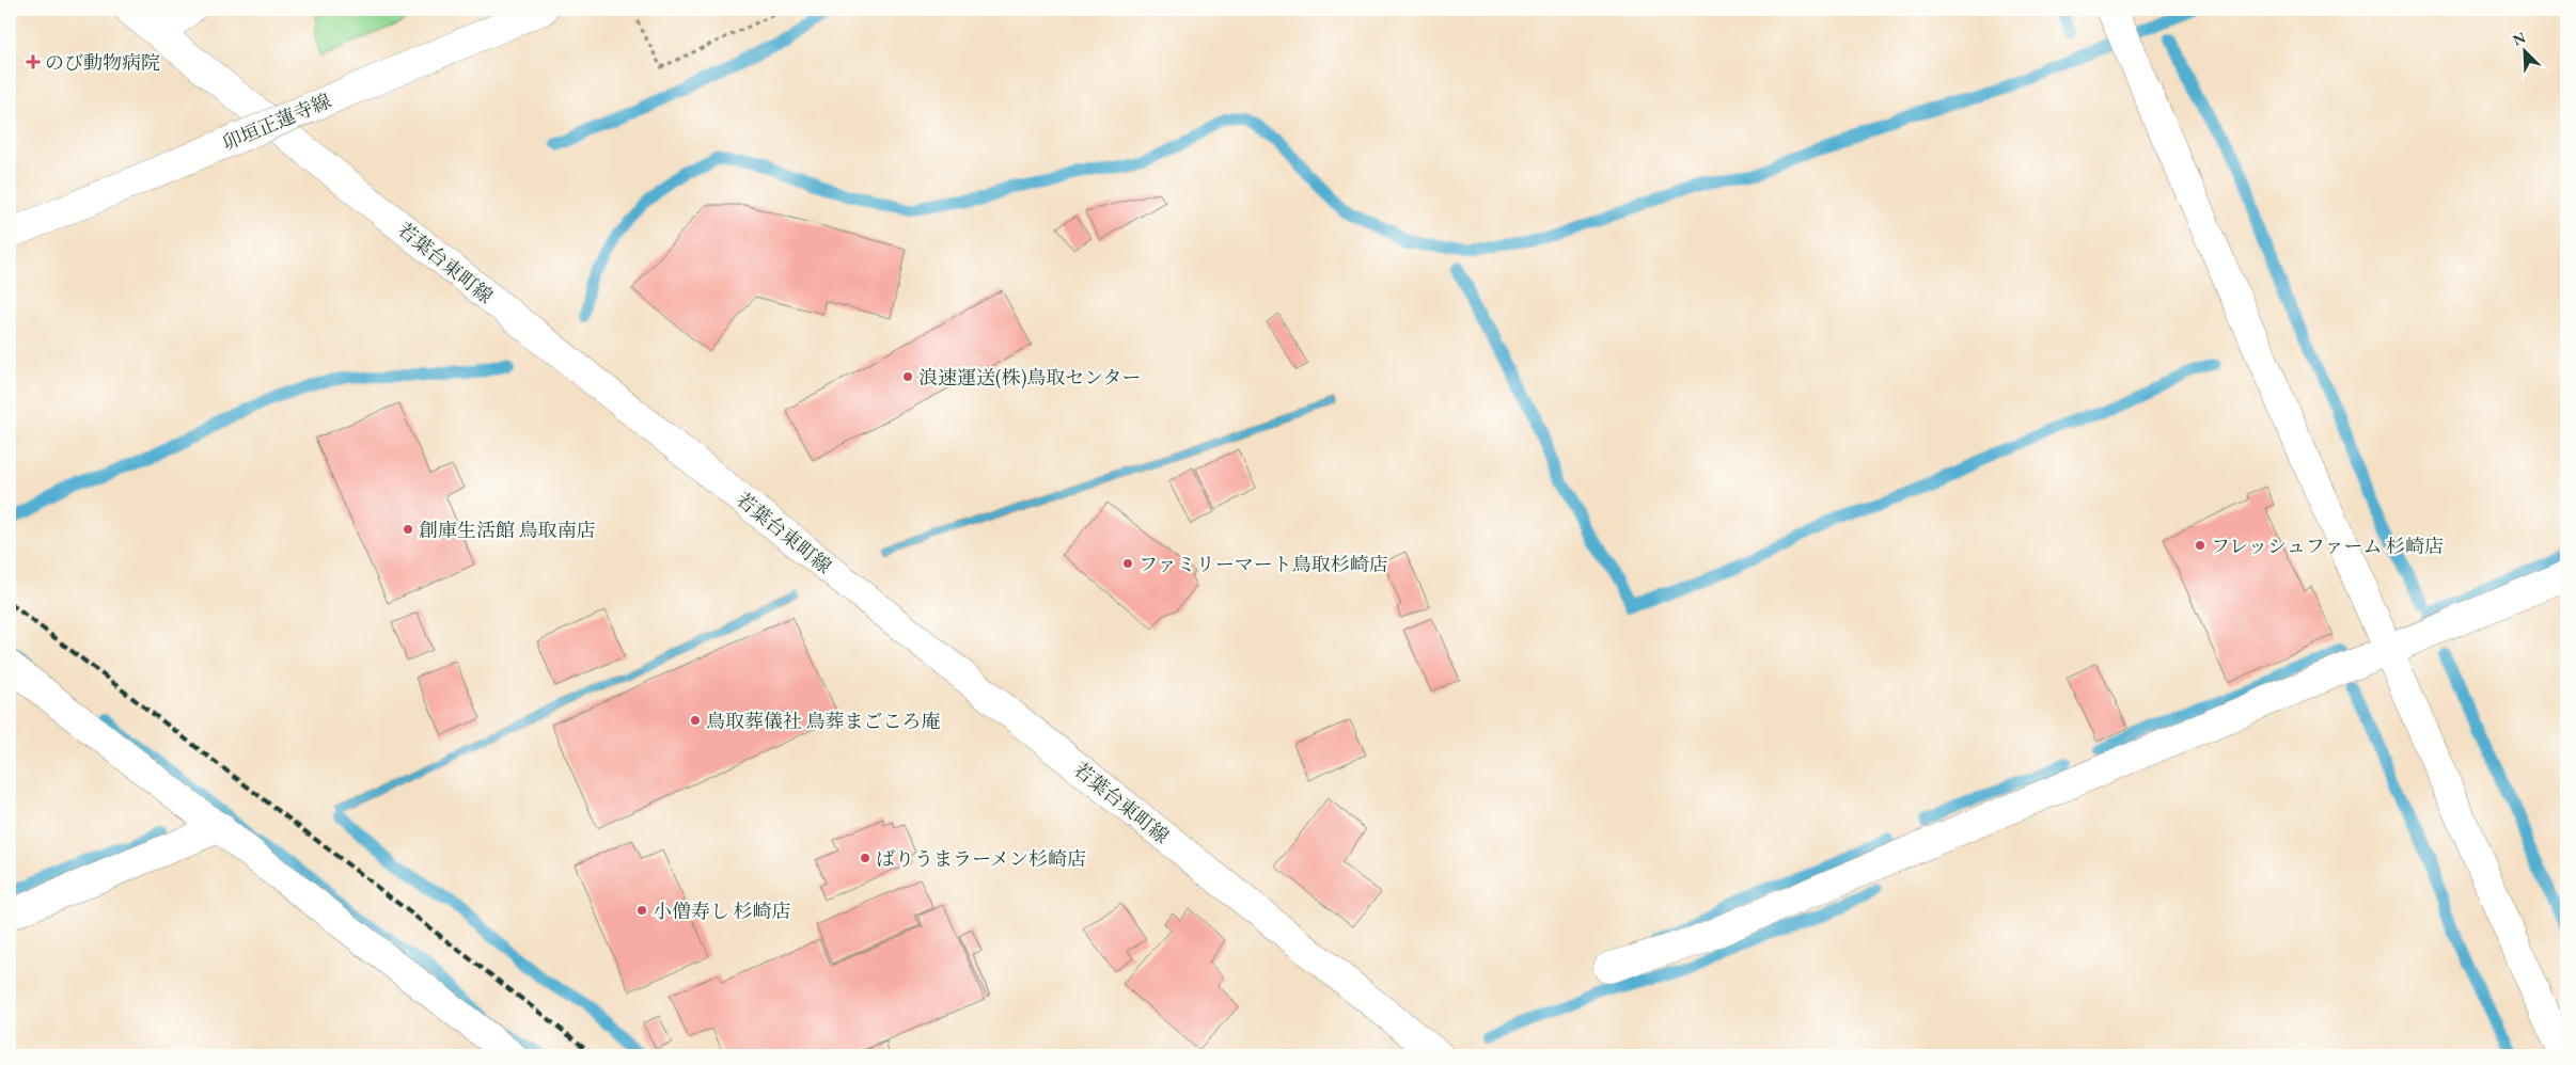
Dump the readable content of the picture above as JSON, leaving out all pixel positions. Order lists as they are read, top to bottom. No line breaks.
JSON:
{"streets":{"street":["卯垣正蓮寺線","若葉台東町線"]},"places":{"health":["のび動物病院"],"other":["浪速運送(株)鳥取センター","創庫生活館 鳥取南店","フレッシュファーム 杉崎店","ファミリーマート鳥取杉崎店","鳥取葬儀社 鳥葬まごころ庵","ばりうまラーメン杉崎店","小僧寿し 杉崎店"]},"north":"top left"}
